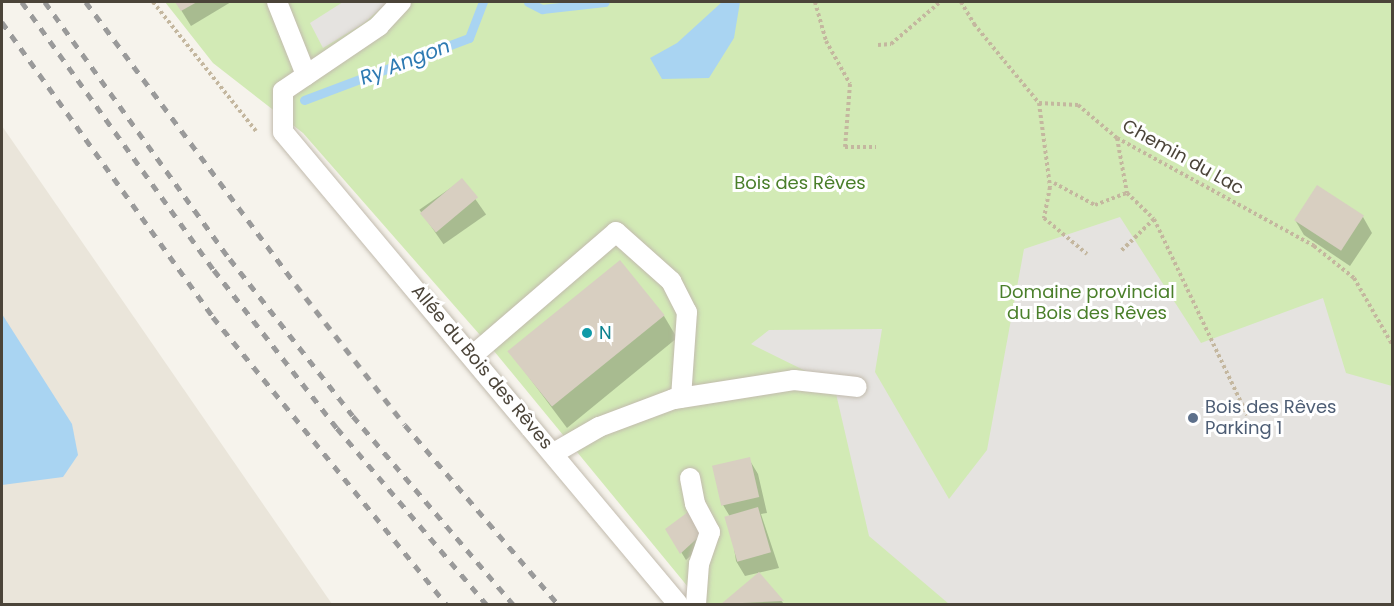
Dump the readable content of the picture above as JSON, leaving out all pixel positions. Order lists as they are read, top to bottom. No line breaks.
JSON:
{"streets":{"lane":["Allée du Bois des Rêves"],"path":["Chemin du Lac"]},"water":["Ry Angon"],"parks":["Bois des Rêves","Domaine provincial du Bois des Rêves"],"places":["N","Bois des Rêves Parking 1"]}
